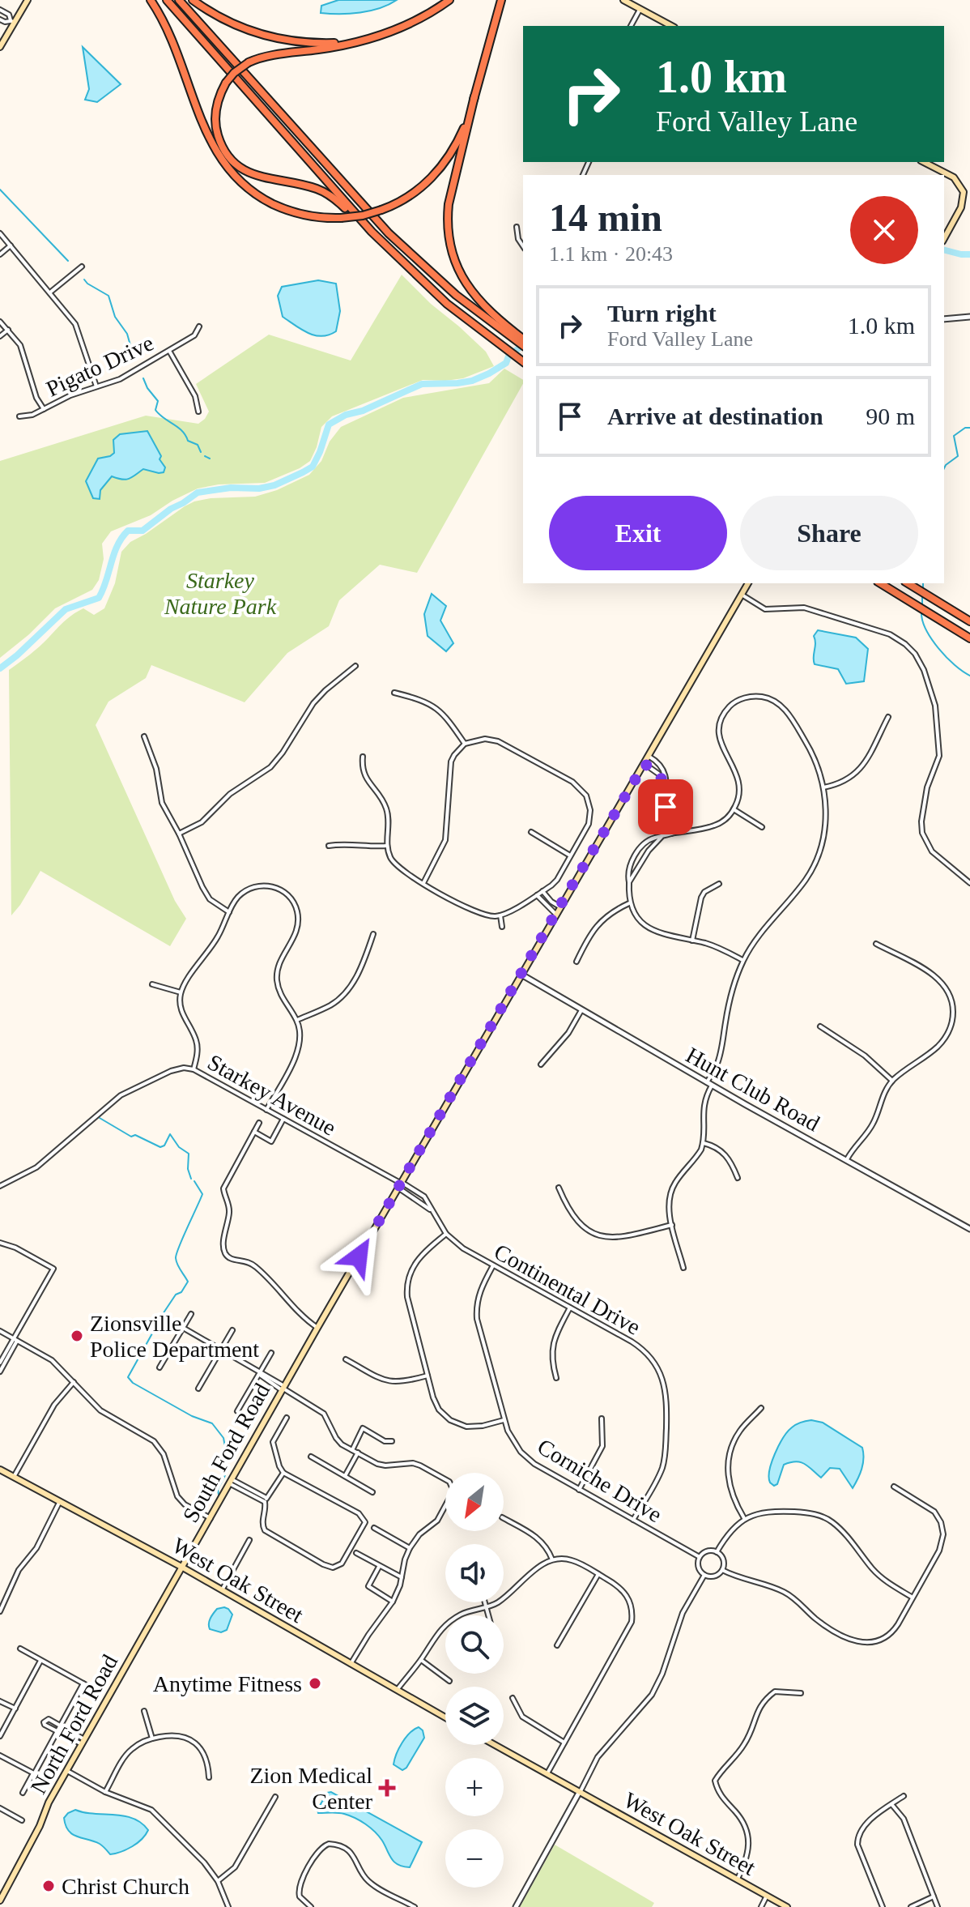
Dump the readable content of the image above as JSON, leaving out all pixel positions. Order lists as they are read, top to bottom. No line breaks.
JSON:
{"streets":{"main road":["South Ford Road","West Oak Street","North Ford Road"],"street":["Pigato Drive","Hunt Club Road","Starkey Avenue","Continental Drive","Corniche Drive"]},"crossings":[["Hunt Club Road","South Ford Road"],["Starkey Avenue","Continental Drive"],["Starkey Avenue","South Ford Road"],["Continental Drive","Corniche Drive"],["South Ford Road","West Oak Street"],["South Ford Road","North Ford Road"],["West Oak Street","North Ford Road"]],"parks":["Starkey Nature Park"],"places":{"other":["Zionsville Police Department","Anytime Fitness","Christ Church"],"health":["Zion Medical Center"]},"north":"bottom left","page":{"turn":["1.0 km","Ford Valley Lane"],"heading":["14 min","1.1 km · 20:43"],"list":[{"name":"Turn right","note":"Ford Valley Lane","value":"1.0 km"},{"name":"Arrive at destination","value":"90 m"}],"buttons":["Exit","Share"],"map_buttons":["+","−"]}}
